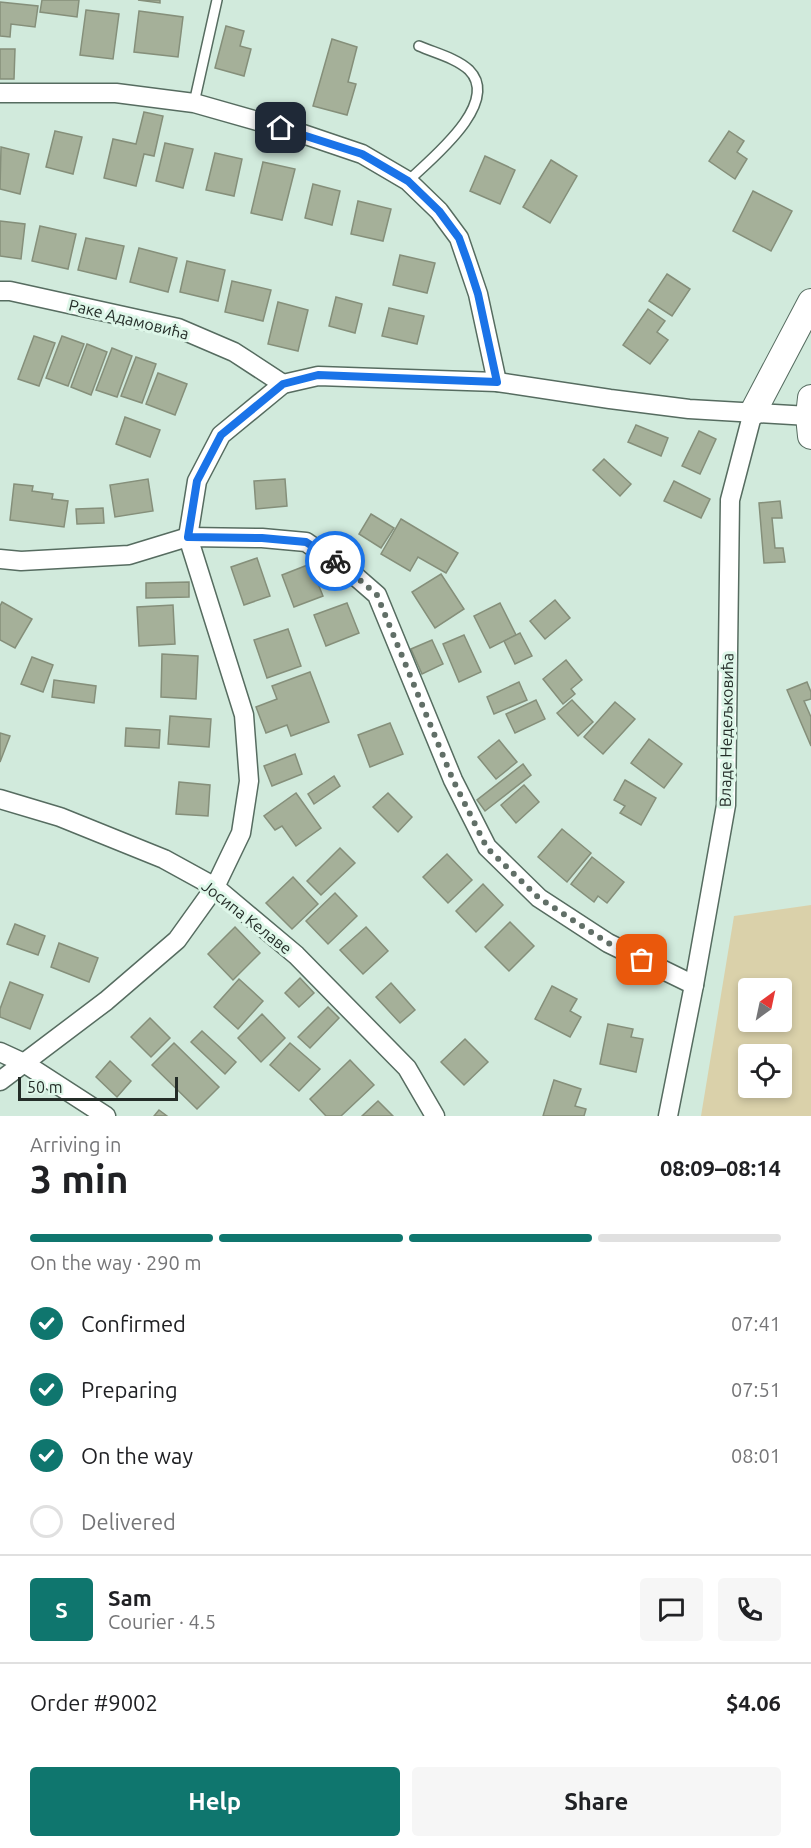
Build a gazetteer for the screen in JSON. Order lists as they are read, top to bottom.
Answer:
{
  "streets": {
    "street": ["Раке Адамовића", "Владе Недељковића", "Јосипа Келаве"]
  },
  "scale_bar": "50 m",
  "north": "top right",
  "page": {
    "scale": "50 m",
    "heading": ["3 min", "Arriving in", "08:09–08:14"],
    "panel": [
      "Sam",
      "Courier · 4.5",
      "Order #9002",
      "$4.06"
    ],
    "bar": "On the way · 290 m",
    "list": [
      ["Confirmed", "07:41"],
      ["Preparing", "07:51"],
      ["On the way", "08:01"],
      "Delivered"
    ],
    "round": "S",
    "buttons": ["Help", "Share"]
  }
}
